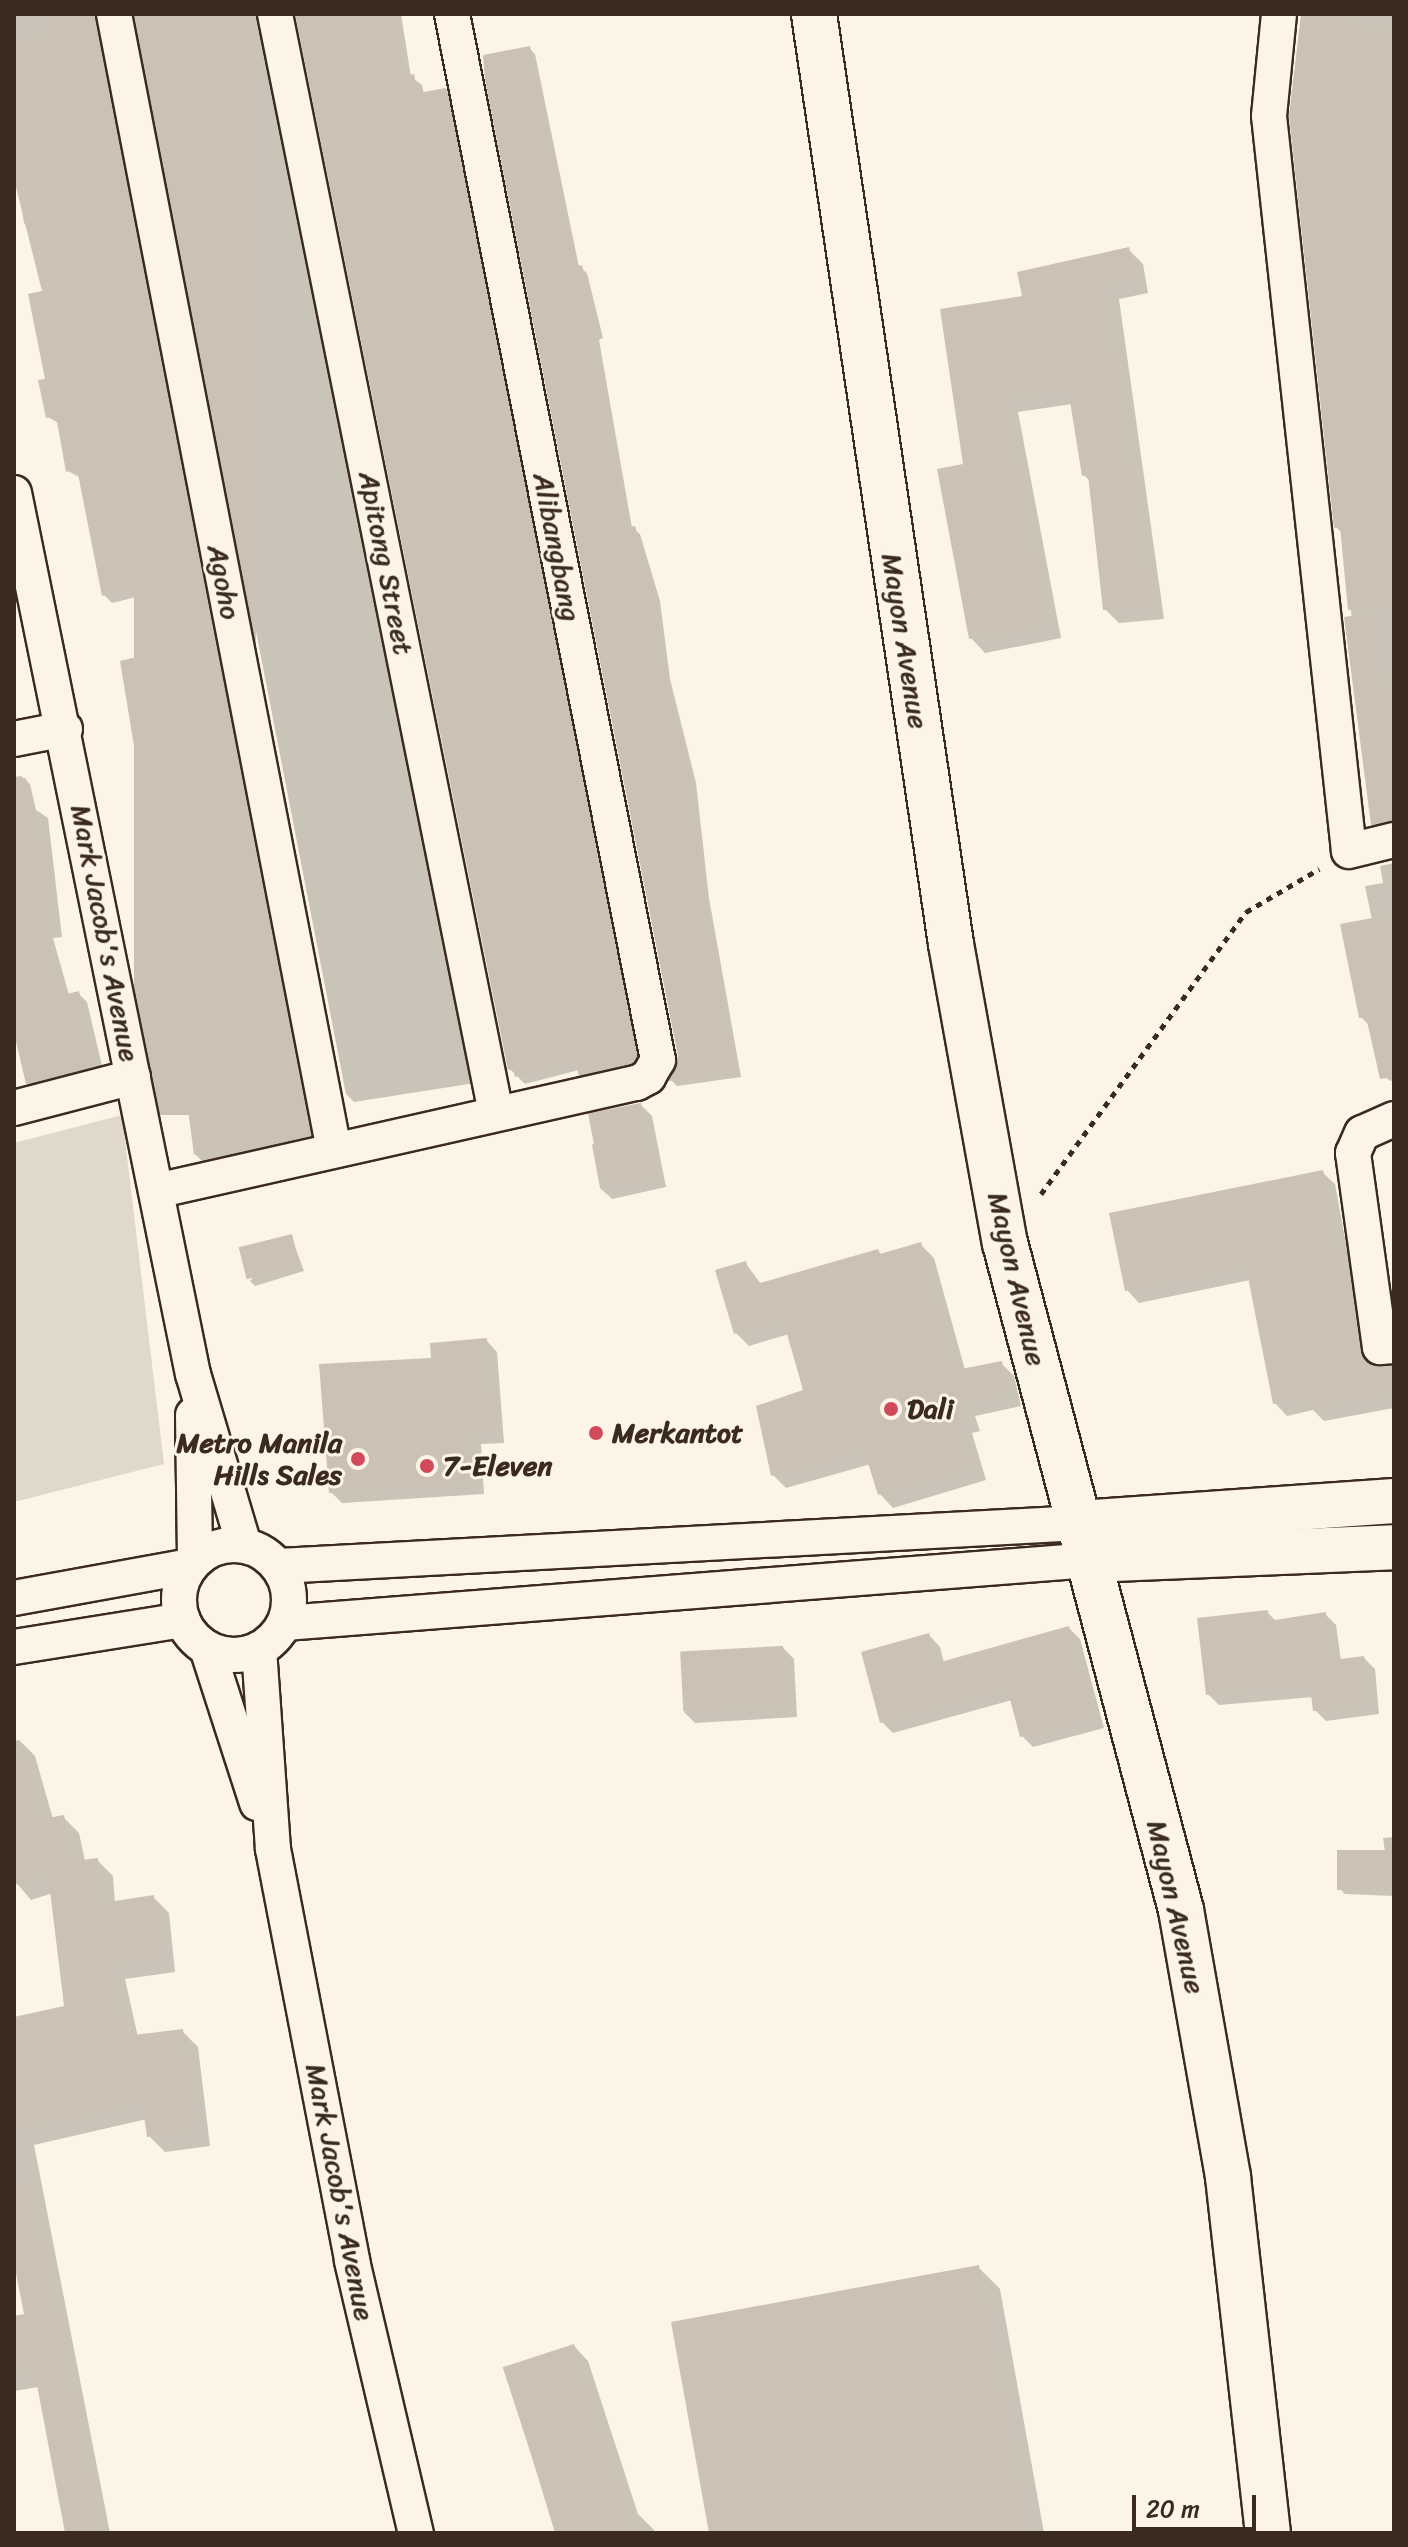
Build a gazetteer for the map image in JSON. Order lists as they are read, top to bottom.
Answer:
{
  "streets": {
    "main road": ["Mayon Avenue"],
    "street": [
      "Alibangbang",
      "Apitong Street",
      "Agoho",
      "Mark Jacob's Avenue"
    ]
  },
  "crossings": [
    ["Alibangbang", "Apitong Street"]
  ],
  "places": [
    "Dali",
    "Merkantot",
    "Metro Manila Hills Sales",
    "7-Eleven"
  ],
  "scale_bar": "20 m"
}
